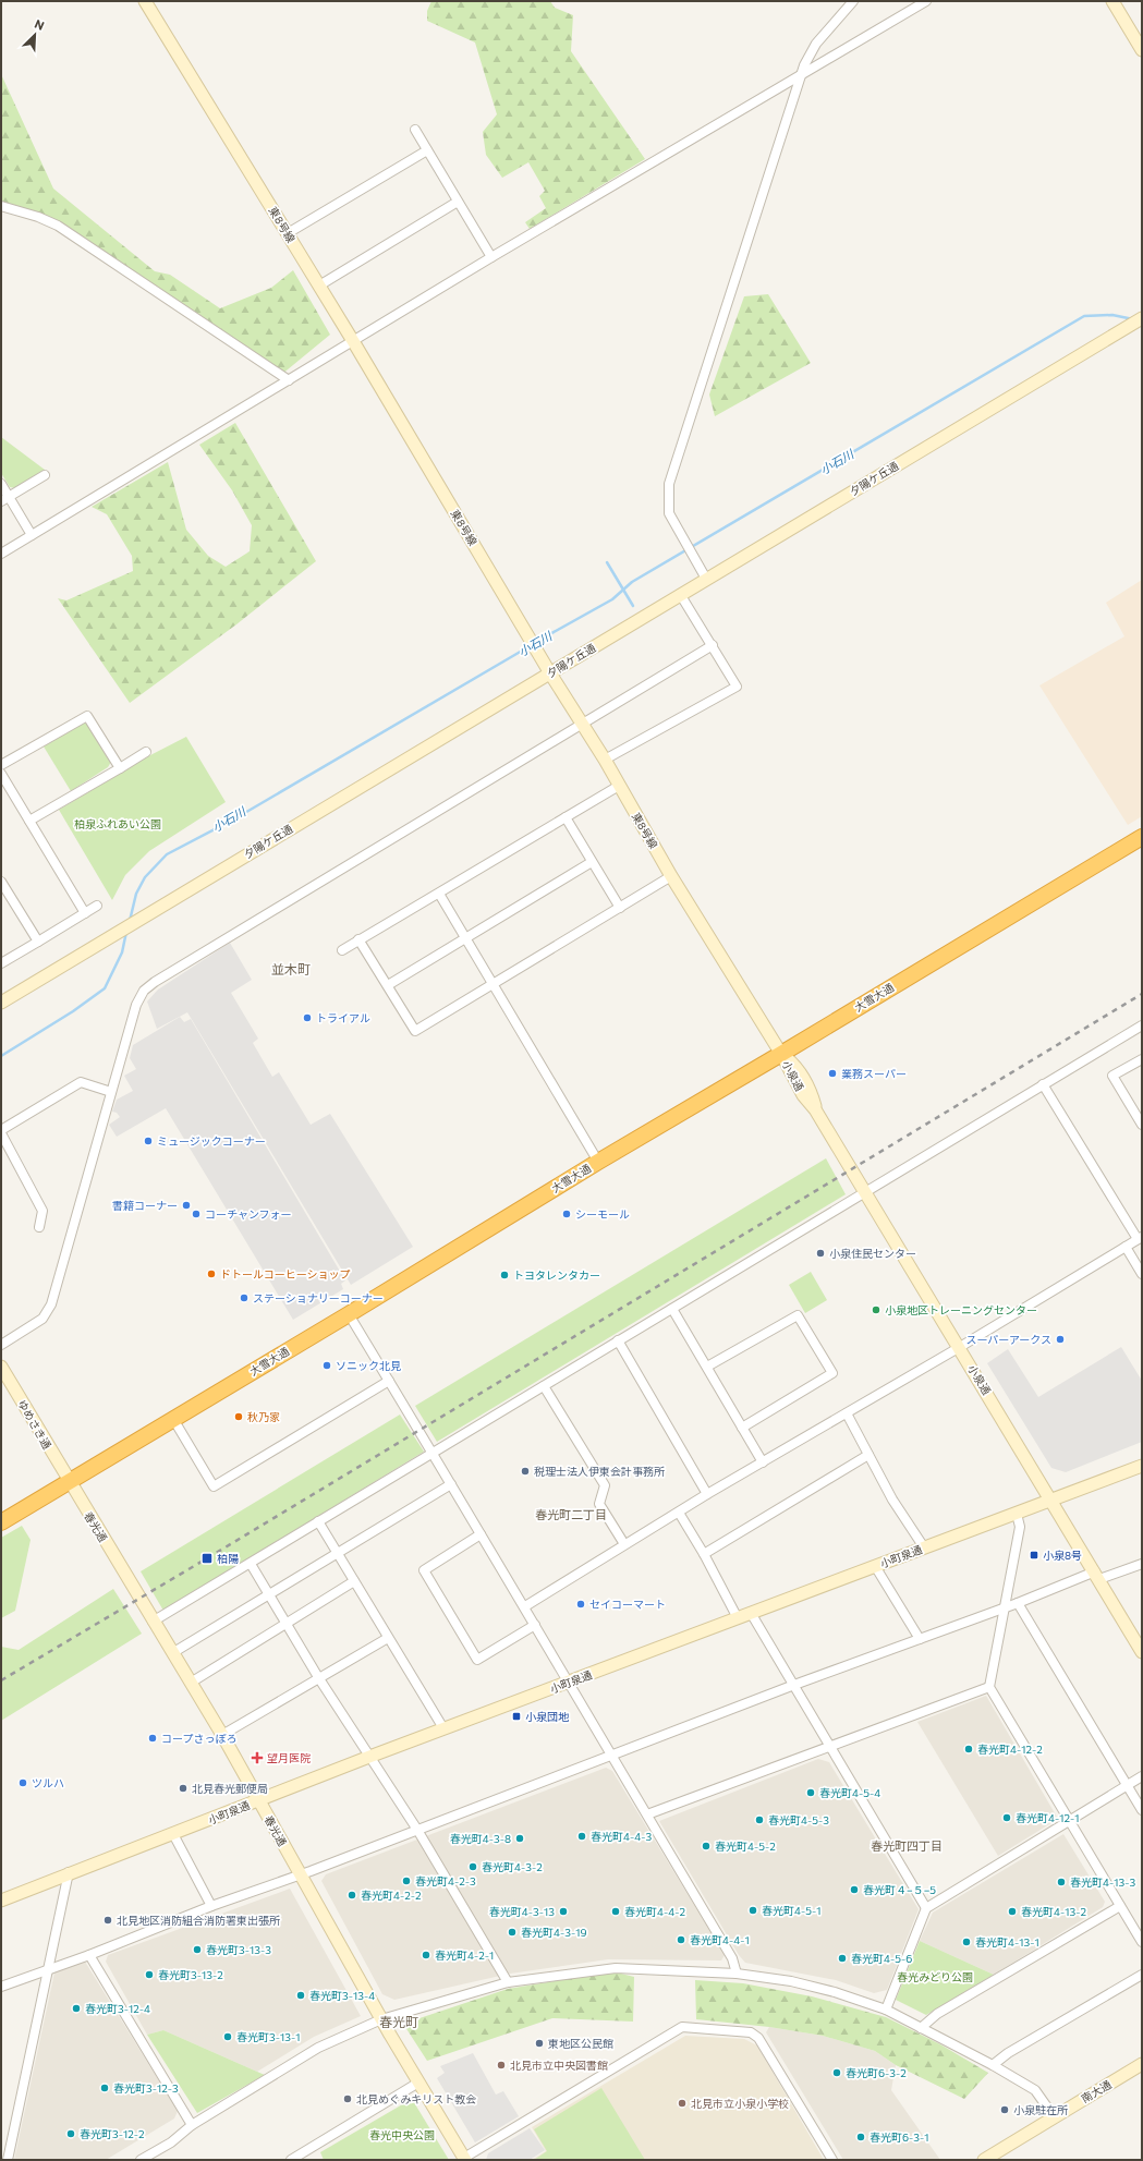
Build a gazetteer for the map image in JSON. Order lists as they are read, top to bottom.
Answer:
{
  "streets": {
    "highway": ["大雪大通"],
    "street": [
      "東8号線",
      "夕陽ケ丘通",
      "小泉通",
      "ゆめさき通",
      "春光通",
      "小町泉通",
      "南大通"
    ]
  },
  "crossings": [
    ["東8号線", "夕陽ケ丘通"],
    ["東8号線", "大雪大通"],
    ["東8号線", "小泉通"],
    ["大雪大通", "小泉通"],
    ["大雪大通", "ゆめさき通"],
    ["大雪大通", "春光通"],
    ["小泉通", "小町泉通"],
    ["ゆめさき通", "春光通"],
    ["春光通", "小町泉通"]
  ],
  "districts": [
    "並木町",
    "春光町二丁目",
    "春光町四丁目",
    "春光町"
  ],
  "water": ["小石川"],
  "parks": ["柏泉ふれあい公園", "春光みどり公園", "春光中央公園"],
  "places": {
    "other": [
      "トライアル",
      "業務スーパー",
      "ミュージックコーナー",
      "書籍コーナー",
      "コーチャンフォー",
      "シーモール",
      "小泉住民センター",
      "ドトールコーヒーショップ",
      "トヨタレンタカー",
      "ステーショナリーコーナー",
      "小泉地区トレーニングセンター",
      "スーパーアークス",
      "ソニック北見",
      "秋乃家",
      "税理士法人伊東会計事務所",
      "セイコーマート",
      "コープさっぽろ",
      "春光町4-12-2",
      "ツルハ",
      "北見春光郵便局",
      "春光町4-5-4",
      "春光町4-12-1",
      "春光町4-5-3",
      "春光町4-4-3",
      "春光町4-3-8",
      "春光町4-5-2",
      "春光町4-3-2",
      "春光町4-2-3",
      "春光町4-13-3",
      "春光町４−５−5",
      "春光町4-2-2",
      "春光町4-5-1",
      "春光町4-3-13",
      "春光町4-4-2",
      "春光町4-13-2",
      "北見地区消防組合消防署東出張所",
      "春光町4-3-19",
      "春光町4-4-1",
      "春光町4-13-1",
      "春光町3-13-3",
      "春光町4-2-1",
      "春光町4-5-6",
      "春光町3-13-2",
      "春光町3-13-4",
      "春光町3-12-4",
      "春光町3-13-1",
      "東地区公民館",
      "北見市立中央図書館",
      "春光町6-3-2",
      "春光町3-12-3",
      "北見めぐみキリスト教会",
      "北見市立小泉小学校",
      "小泉駐在所",
      "春光町3-12-2",
      "春光町6-3-1"
    ],
    "transit": ["小泉8号", "柏陽", "小泉団地"],
    "health": ["望月医院"]
  },
  "north": "top right"
}
